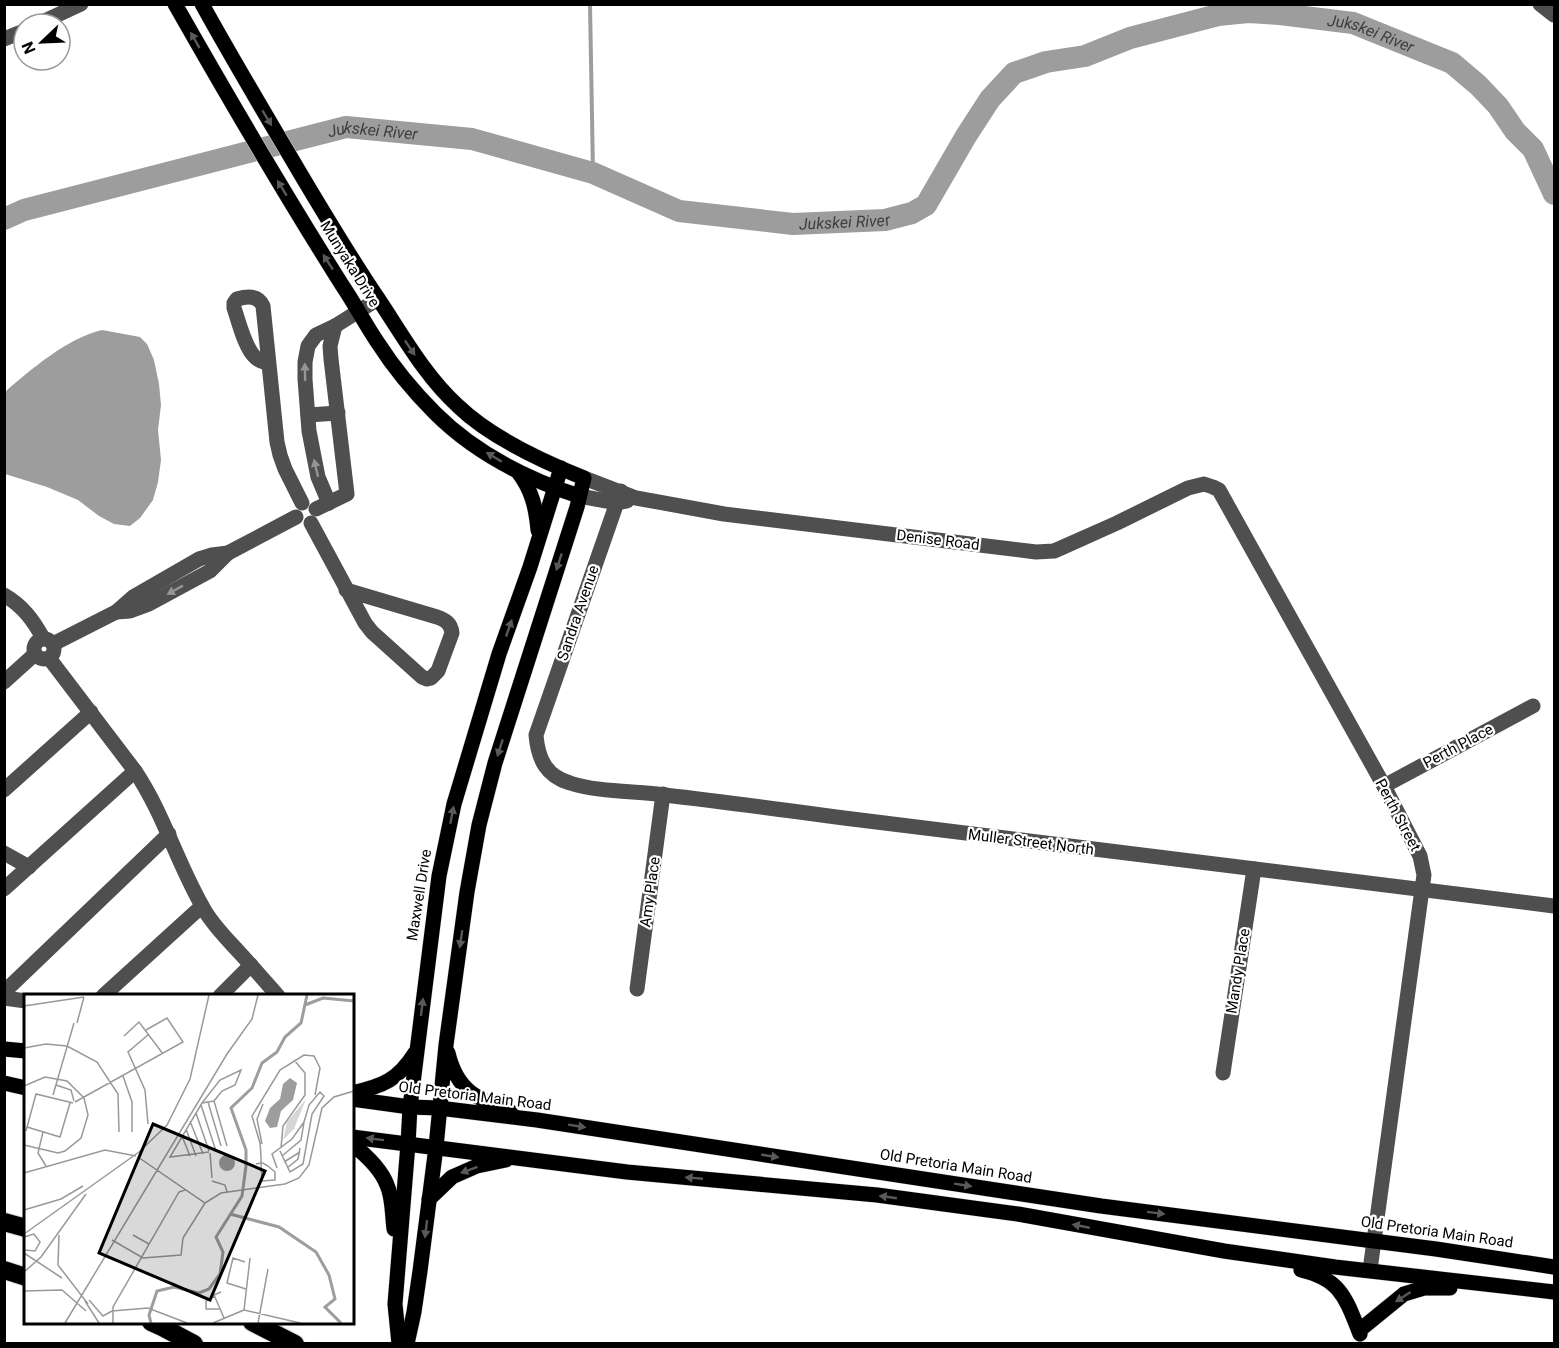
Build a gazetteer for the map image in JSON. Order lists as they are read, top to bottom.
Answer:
{
  "streets": {
    "main road": ["Munyaka Drive", "Maxwell Drive", "Old Pretoria Main Road"],
    "street": [
      "Denise Road",
      "Sandra Avenue",
      "Perth Place",
      "Perth Street",
      "Muller Street North",
      "Amy Place",
      "Mandy Place"
    ]
  },
  "crossings": [
    ["Munyaka Drive", "Denise Road"],
    ["Munyaka Drive", "Maxwell Drive"],
    ["Denise Road", "Sandra Avenue"],
    ["Denise Road", "Perth Street"],
    ["Sandra Avenue", "Muller Street North"],
    ["Perth Place", "Perth Street"],
    ["Perth Street", "Muller Street North"],
    ["Perth Street", "Old Pretoria Main Road"],
    ["Muller Street North", "Amy Place"],
    ["Muller Street North", "Mandy Place"],
    ["Maxwell Drive", "Old Pretoria Main Road"]
  ],
  "water": ["Jukskei River"],
  "north": "bottom left"
}
